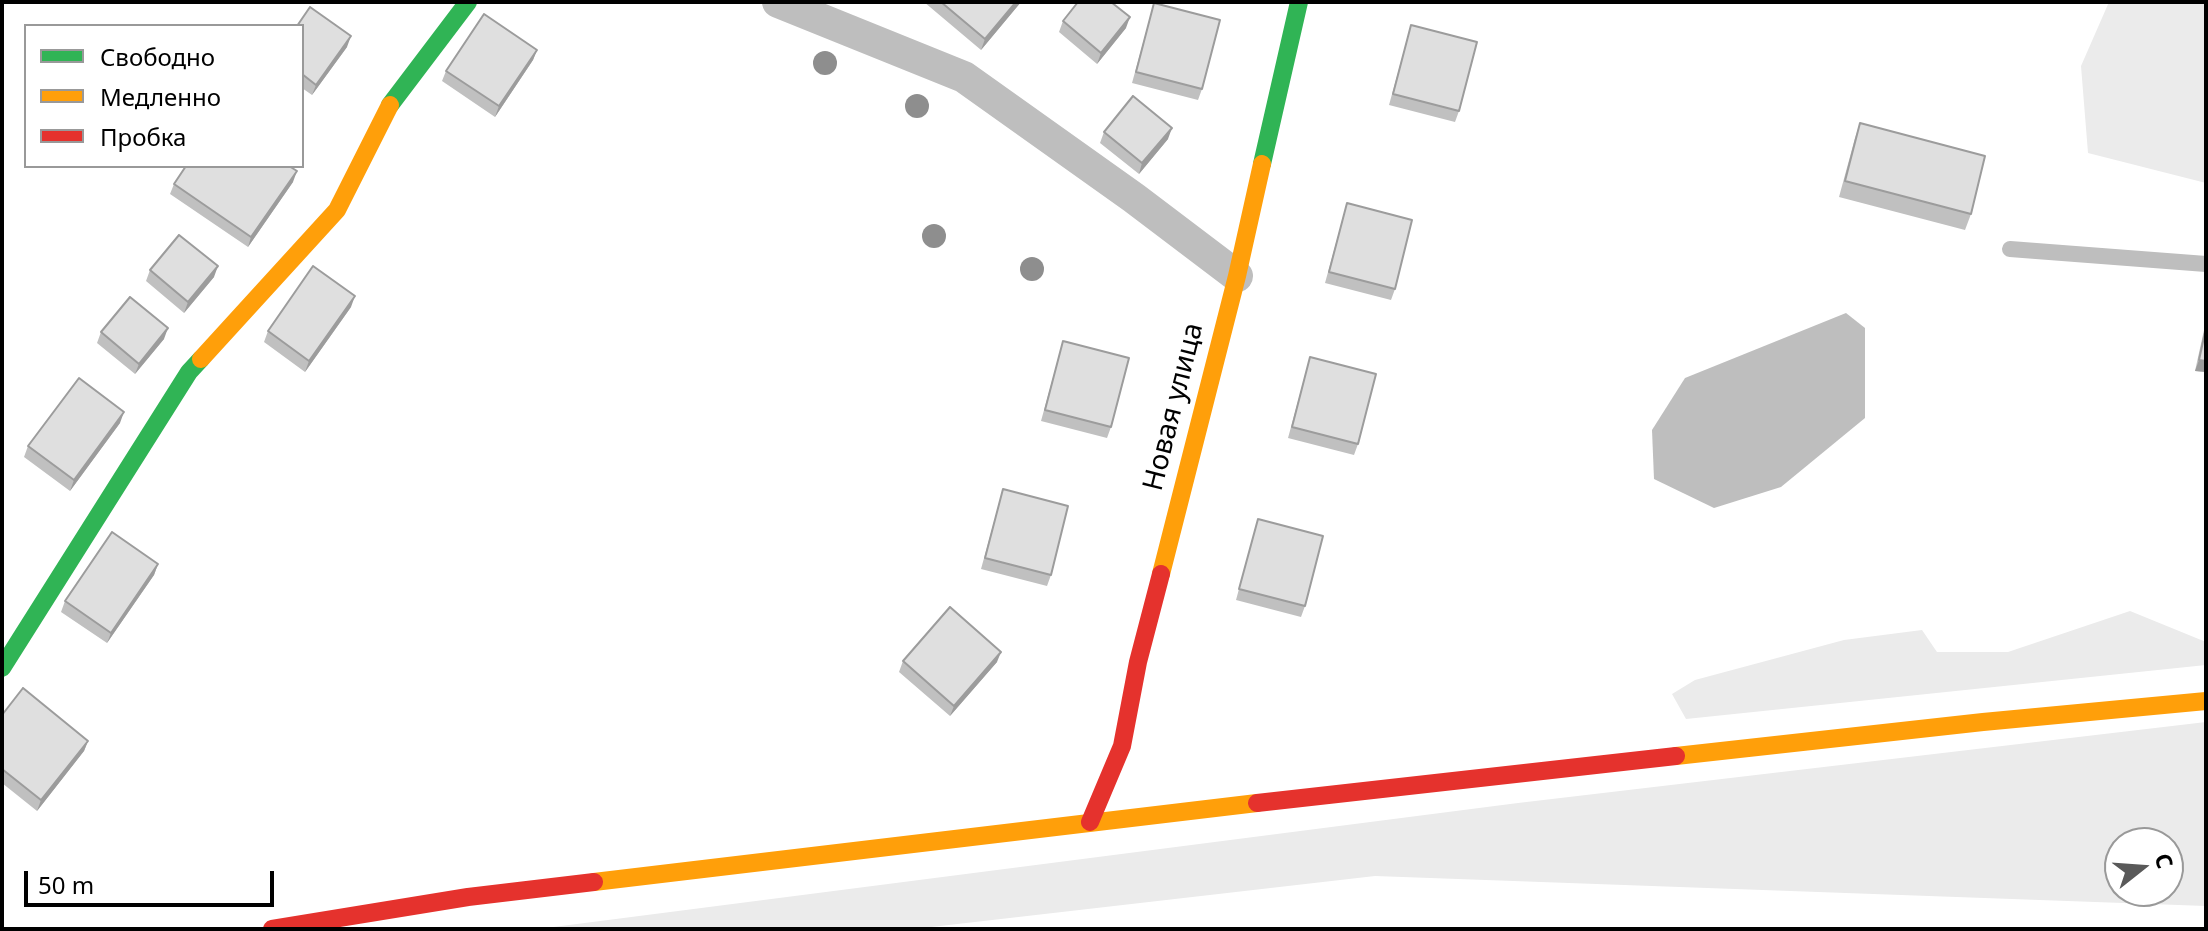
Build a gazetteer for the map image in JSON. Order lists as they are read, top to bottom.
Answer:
{
  "streets": {
    "main road": ["Новая улица"]
  },
  "legend": ["Свободно", "Медленно", "Пробка"],
  "scale_bar": "50 m",
  "north": "right"
}
